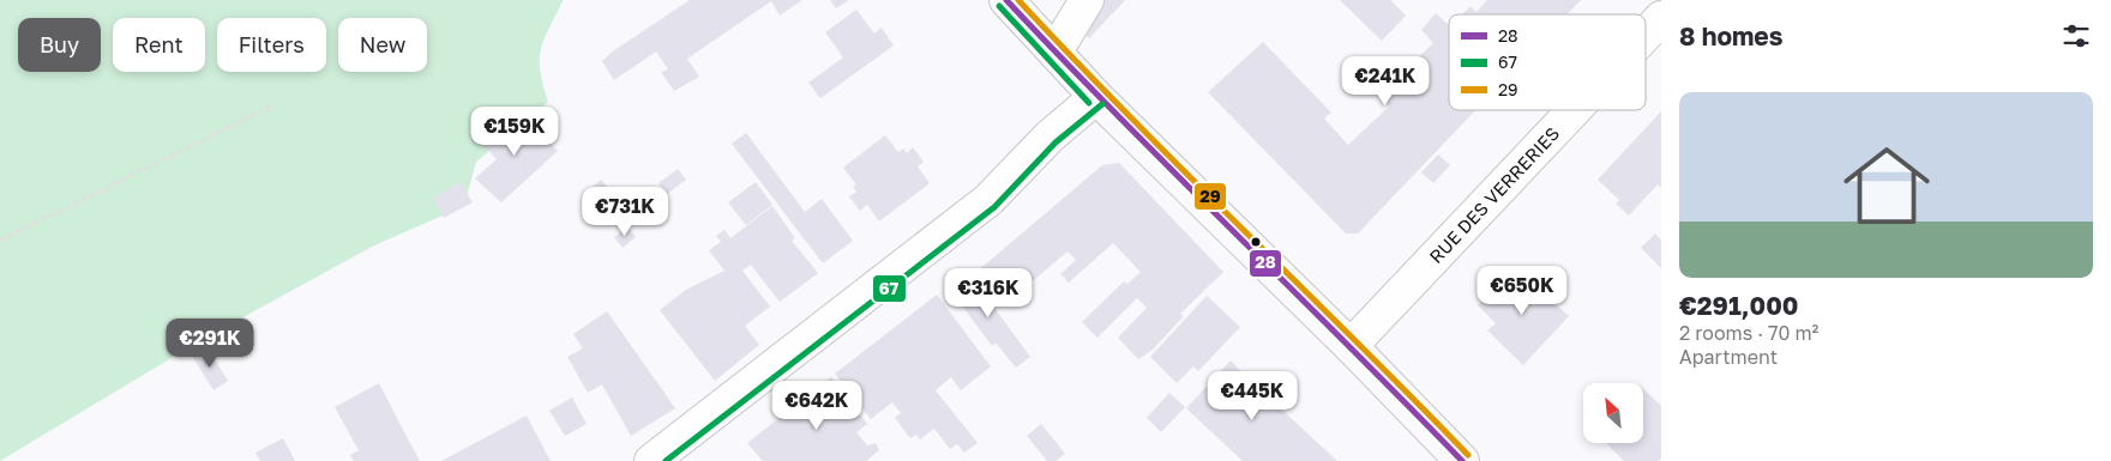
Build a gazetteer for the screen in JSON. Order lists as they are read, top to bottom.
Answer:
{
  "streets": {
    "street": ["RUE DES VERRERIES"]
  },
  "lines": ["transit line 28", "transit line 29", "transit line 67"],
  "legend": ["28", "67", "29"],
  "north": "top left",
  "page": {
    "heading": "8 homes",
    "chip": [
      "Buy",
      "Rent",
      "Filters",
      "New"
    ],
    "price": [
      "€241K",
      "€159K",
      "€731K",
      "€650K",
      "€316K",
      "€291K",
      "€445K",
      "€642K"
    ],
    "list": [
      {
        "name": "€291,000",
        "note": "2 rooms · 70 m² · Apartment"
      }
    ]
  }
}
